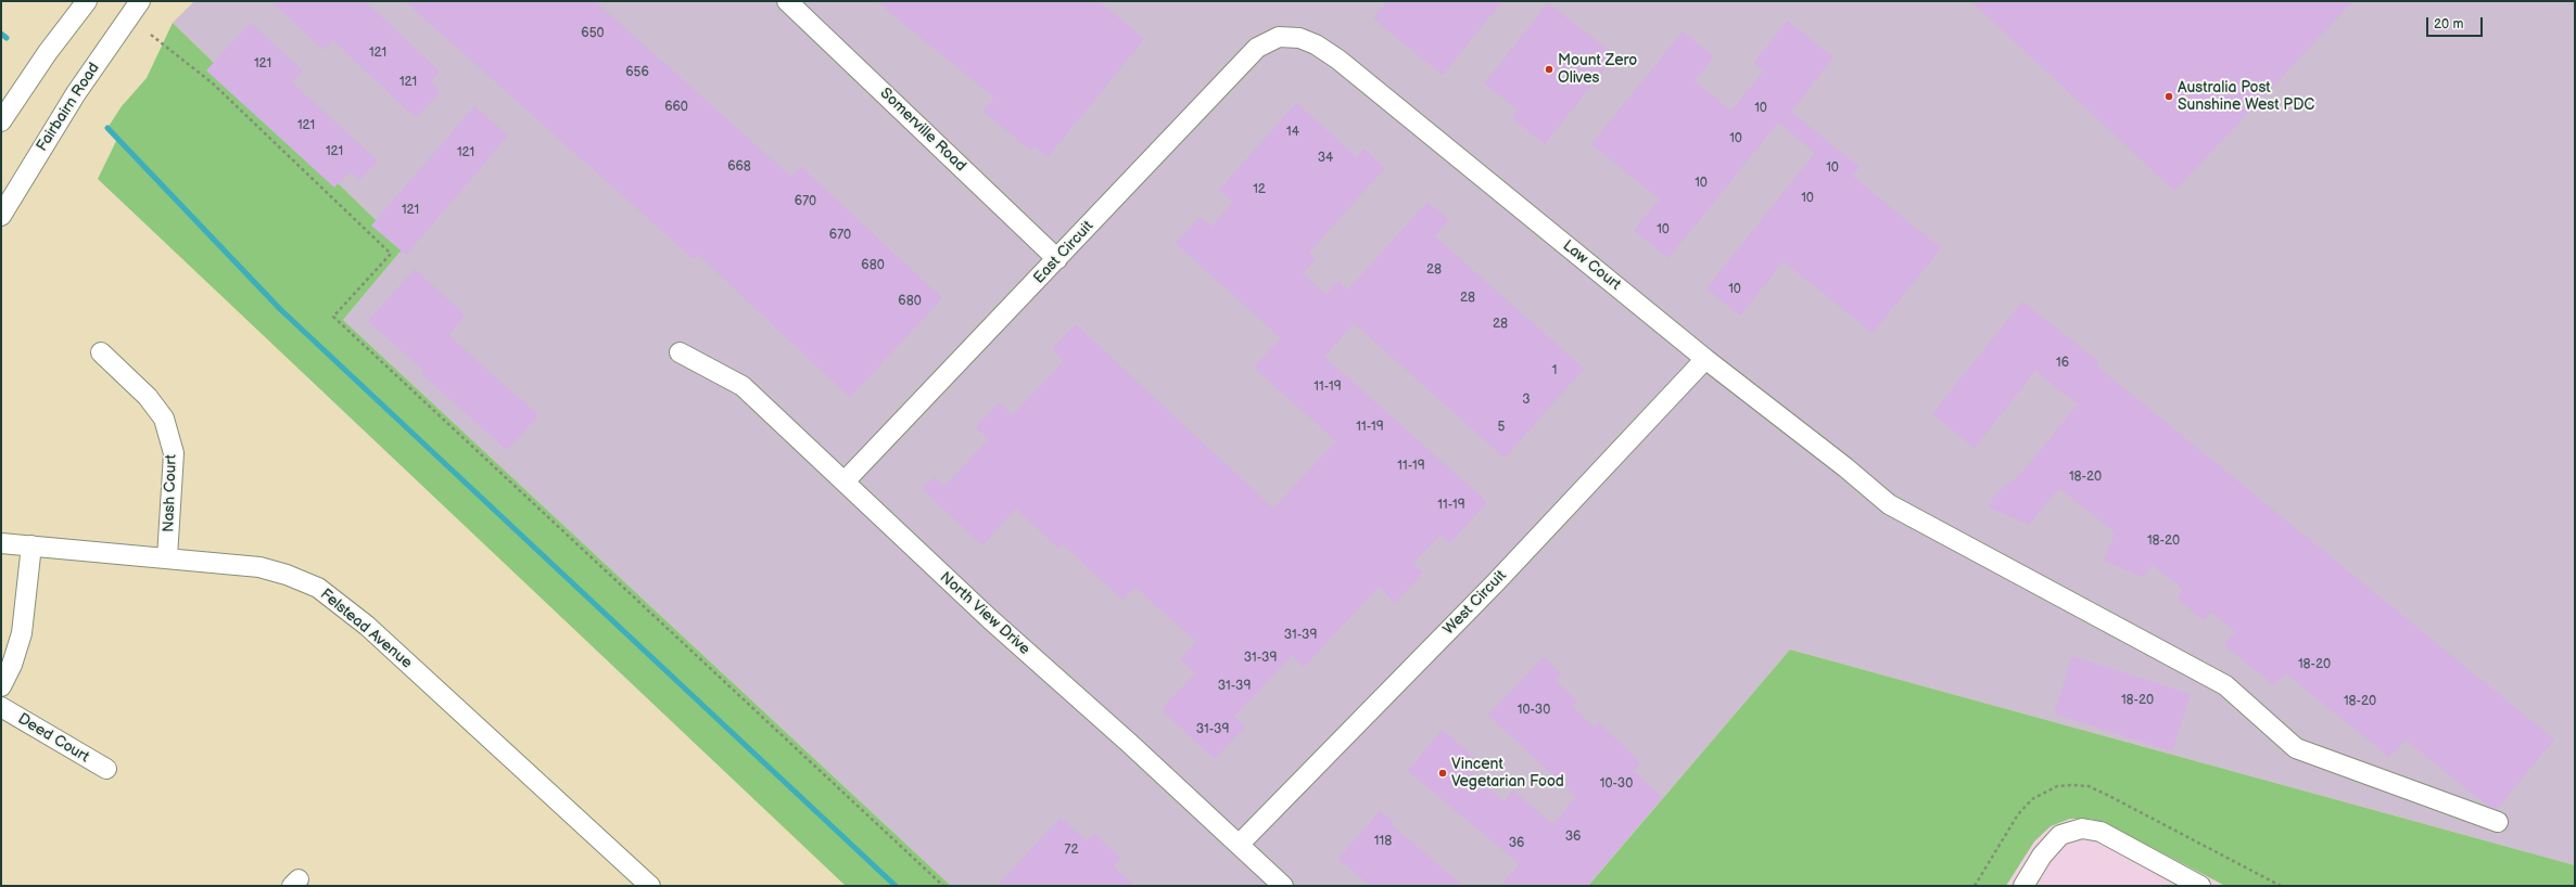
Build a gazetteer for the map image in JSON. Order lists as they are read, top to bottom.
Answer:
{
  "streets": {
    "street": [
      "Fairbairn Road",
      "Somerville Road",
      "East Circuit",
      "Law Court",
      "Nash Court",
      "West Circuit",
      "North View Drive",
      "Felstead Avenue",
      "Deed Court"
    ]
  },
  "crossings": [
    ["Somerville Road", "East Circuit"],
    ["East Circuit", "Law Court"],
    ["East Circuit", "North View Drive"],
    ["Law Court", "West Circuit"],
    ["Nash Court", "Felstead Avenue"],
    ["West Circuit", "North View Drive"]
  ],
  "places": ["Mount Zero Olives", "Australia Post Sunshine West PDC", "Vincent Vegetarian Food"],
  "house_numbers": [
    "650",
    "121",
    "121",
    "656",
    "121",
    "660",
    "10",
    "121",
    "14",
    "10",
    "121",
    "121",
    "34",
    "668",
    "10",
    "10",
    "12",
    "10",
    "670",
    "121",
    "10",
    "670",
    "680",
    "28",
    "10",
    "28",
    "680",
    "28",
    "16",
    "1",
    "11-19",
    "3",
    "11-19",
    "5",
    "11-19",
    "18-20",
    "11-19",
    "18-20",
    "31-39",
    "31-39",
    "18-20",
    "31-39",
    "18-20",
    "18-20",
    "10-30",
    "31-39",
    "10-30",
    "36",
    "118",
    "36",
    "72"
  ],
  "scale_bar": "20 m"
}
